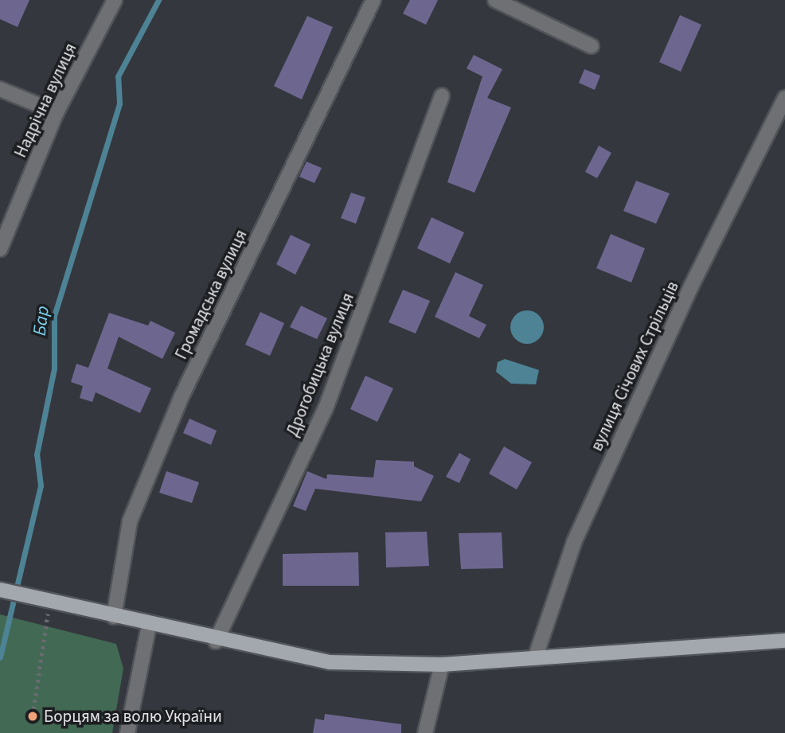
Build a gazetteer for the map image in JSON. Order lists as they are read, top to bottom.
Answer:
{
  "streets": {
    "street": [
      "Надрічна вулиця",
      "Громадська вулиця",
      "Дрогобицька вулиця",
      "вулиця Січових Стрільців"
    ]
  },
  "water": ["Бар"],
  "places": ["Борцям за волю України"]
}
